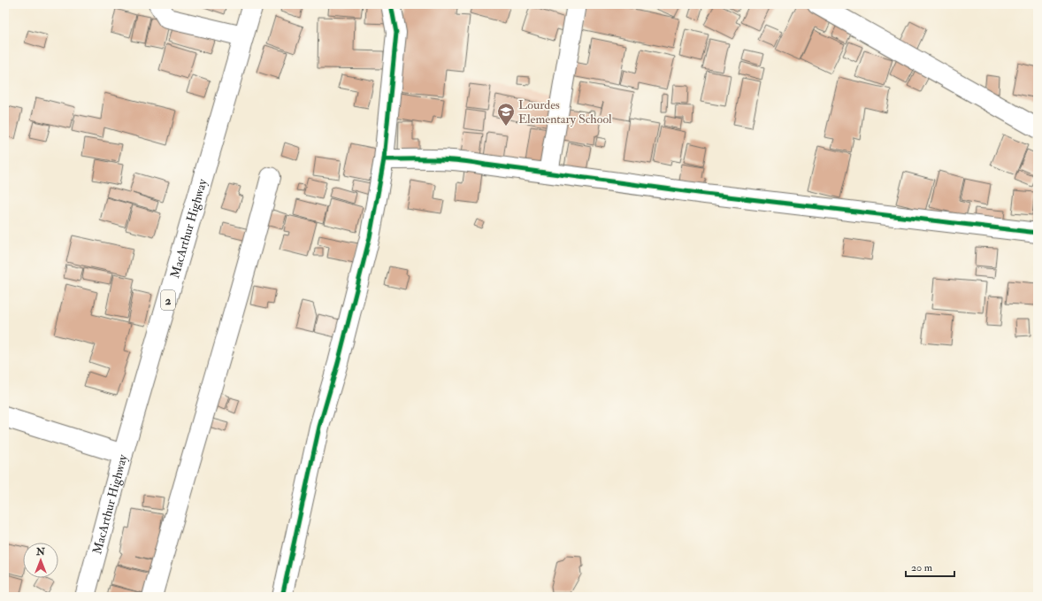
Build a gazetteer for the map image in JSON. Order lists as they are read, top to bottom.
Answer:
{
  "streets": {
    "main road": ["MacArthur Highway", "2"]
  },
  "places": {
    "school or university": ["Lourdes Elementary School"]
  },
  "scale_bar": "20 m",
  "north": "top"
}
